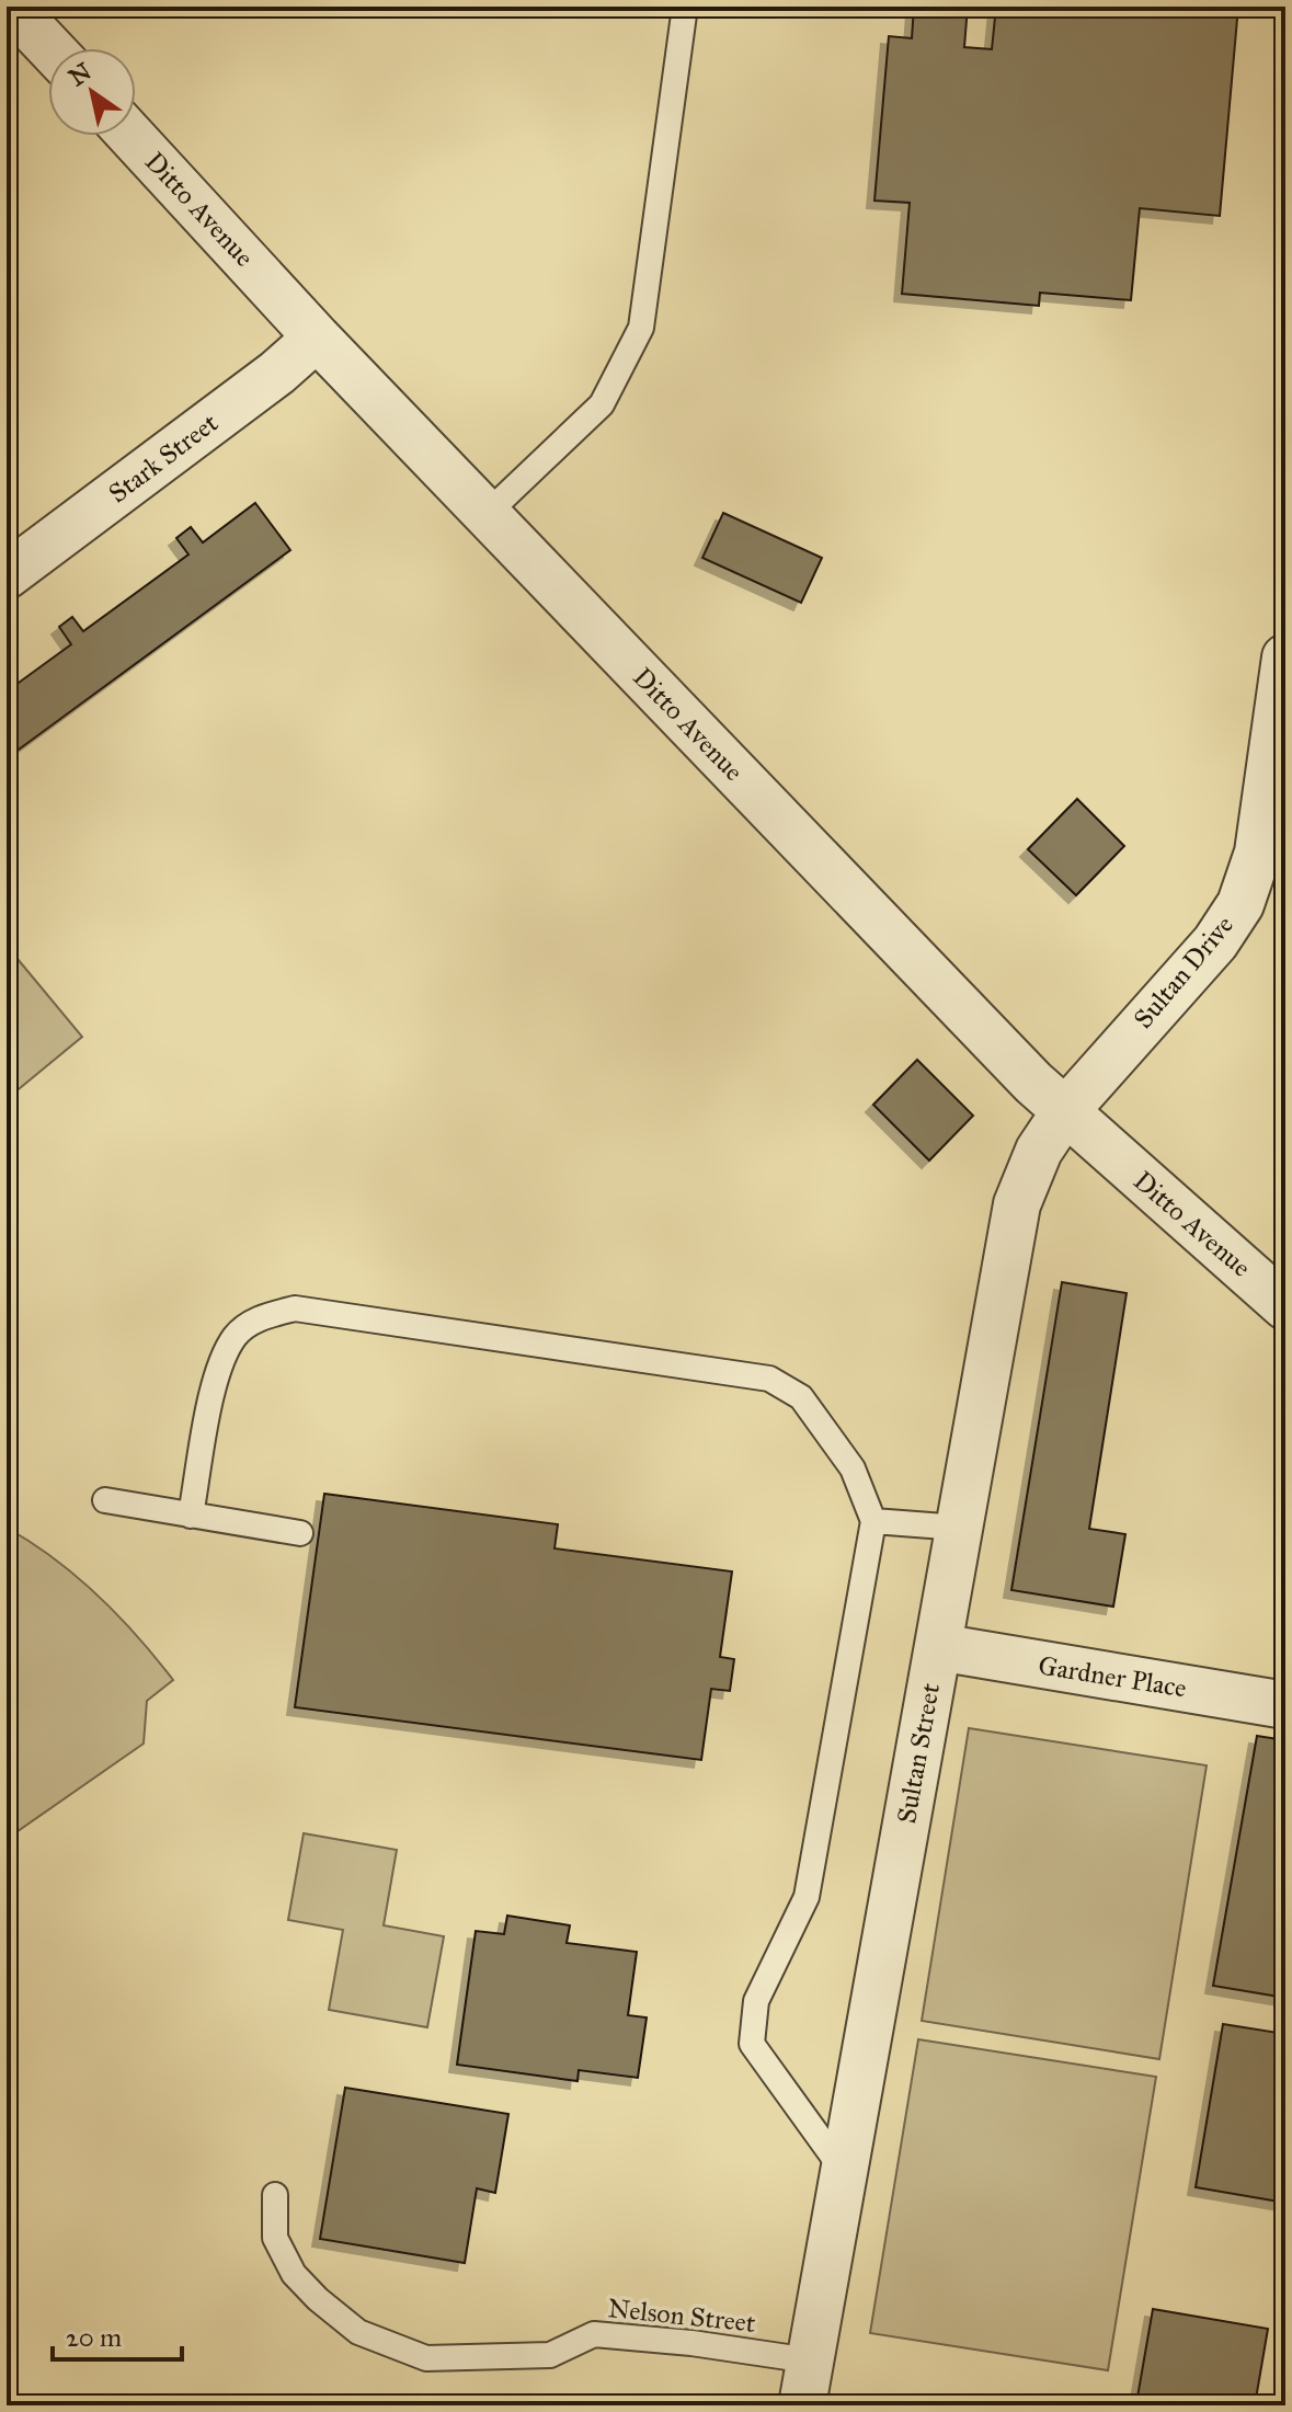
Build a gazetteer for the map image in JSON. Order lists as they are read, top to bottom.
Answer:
{
  "streets": {
    "street": [
      "Ditto Avenue",
      "Stark Street",
      "Sultan Drive",
      "Gardner Place",
      "Sultan Street"
    ],
    "lane": ["Nelson Street"]
  },
  "crossings": [
    ["Ditto Avenue", "Stark Street"],
    ["Ditto Avenue", "Sultan Drive"],
    ["Ditto Avenue", "Sultan Street"],
    ["Sultan Drive", "Sultan Street"],
    ["Gardner Place", "Sultan Street"],
    ["Sultan Street", "Nelson Street"]
  ],
  "scale_bar": "20 m",
  "north": "top left"
}
